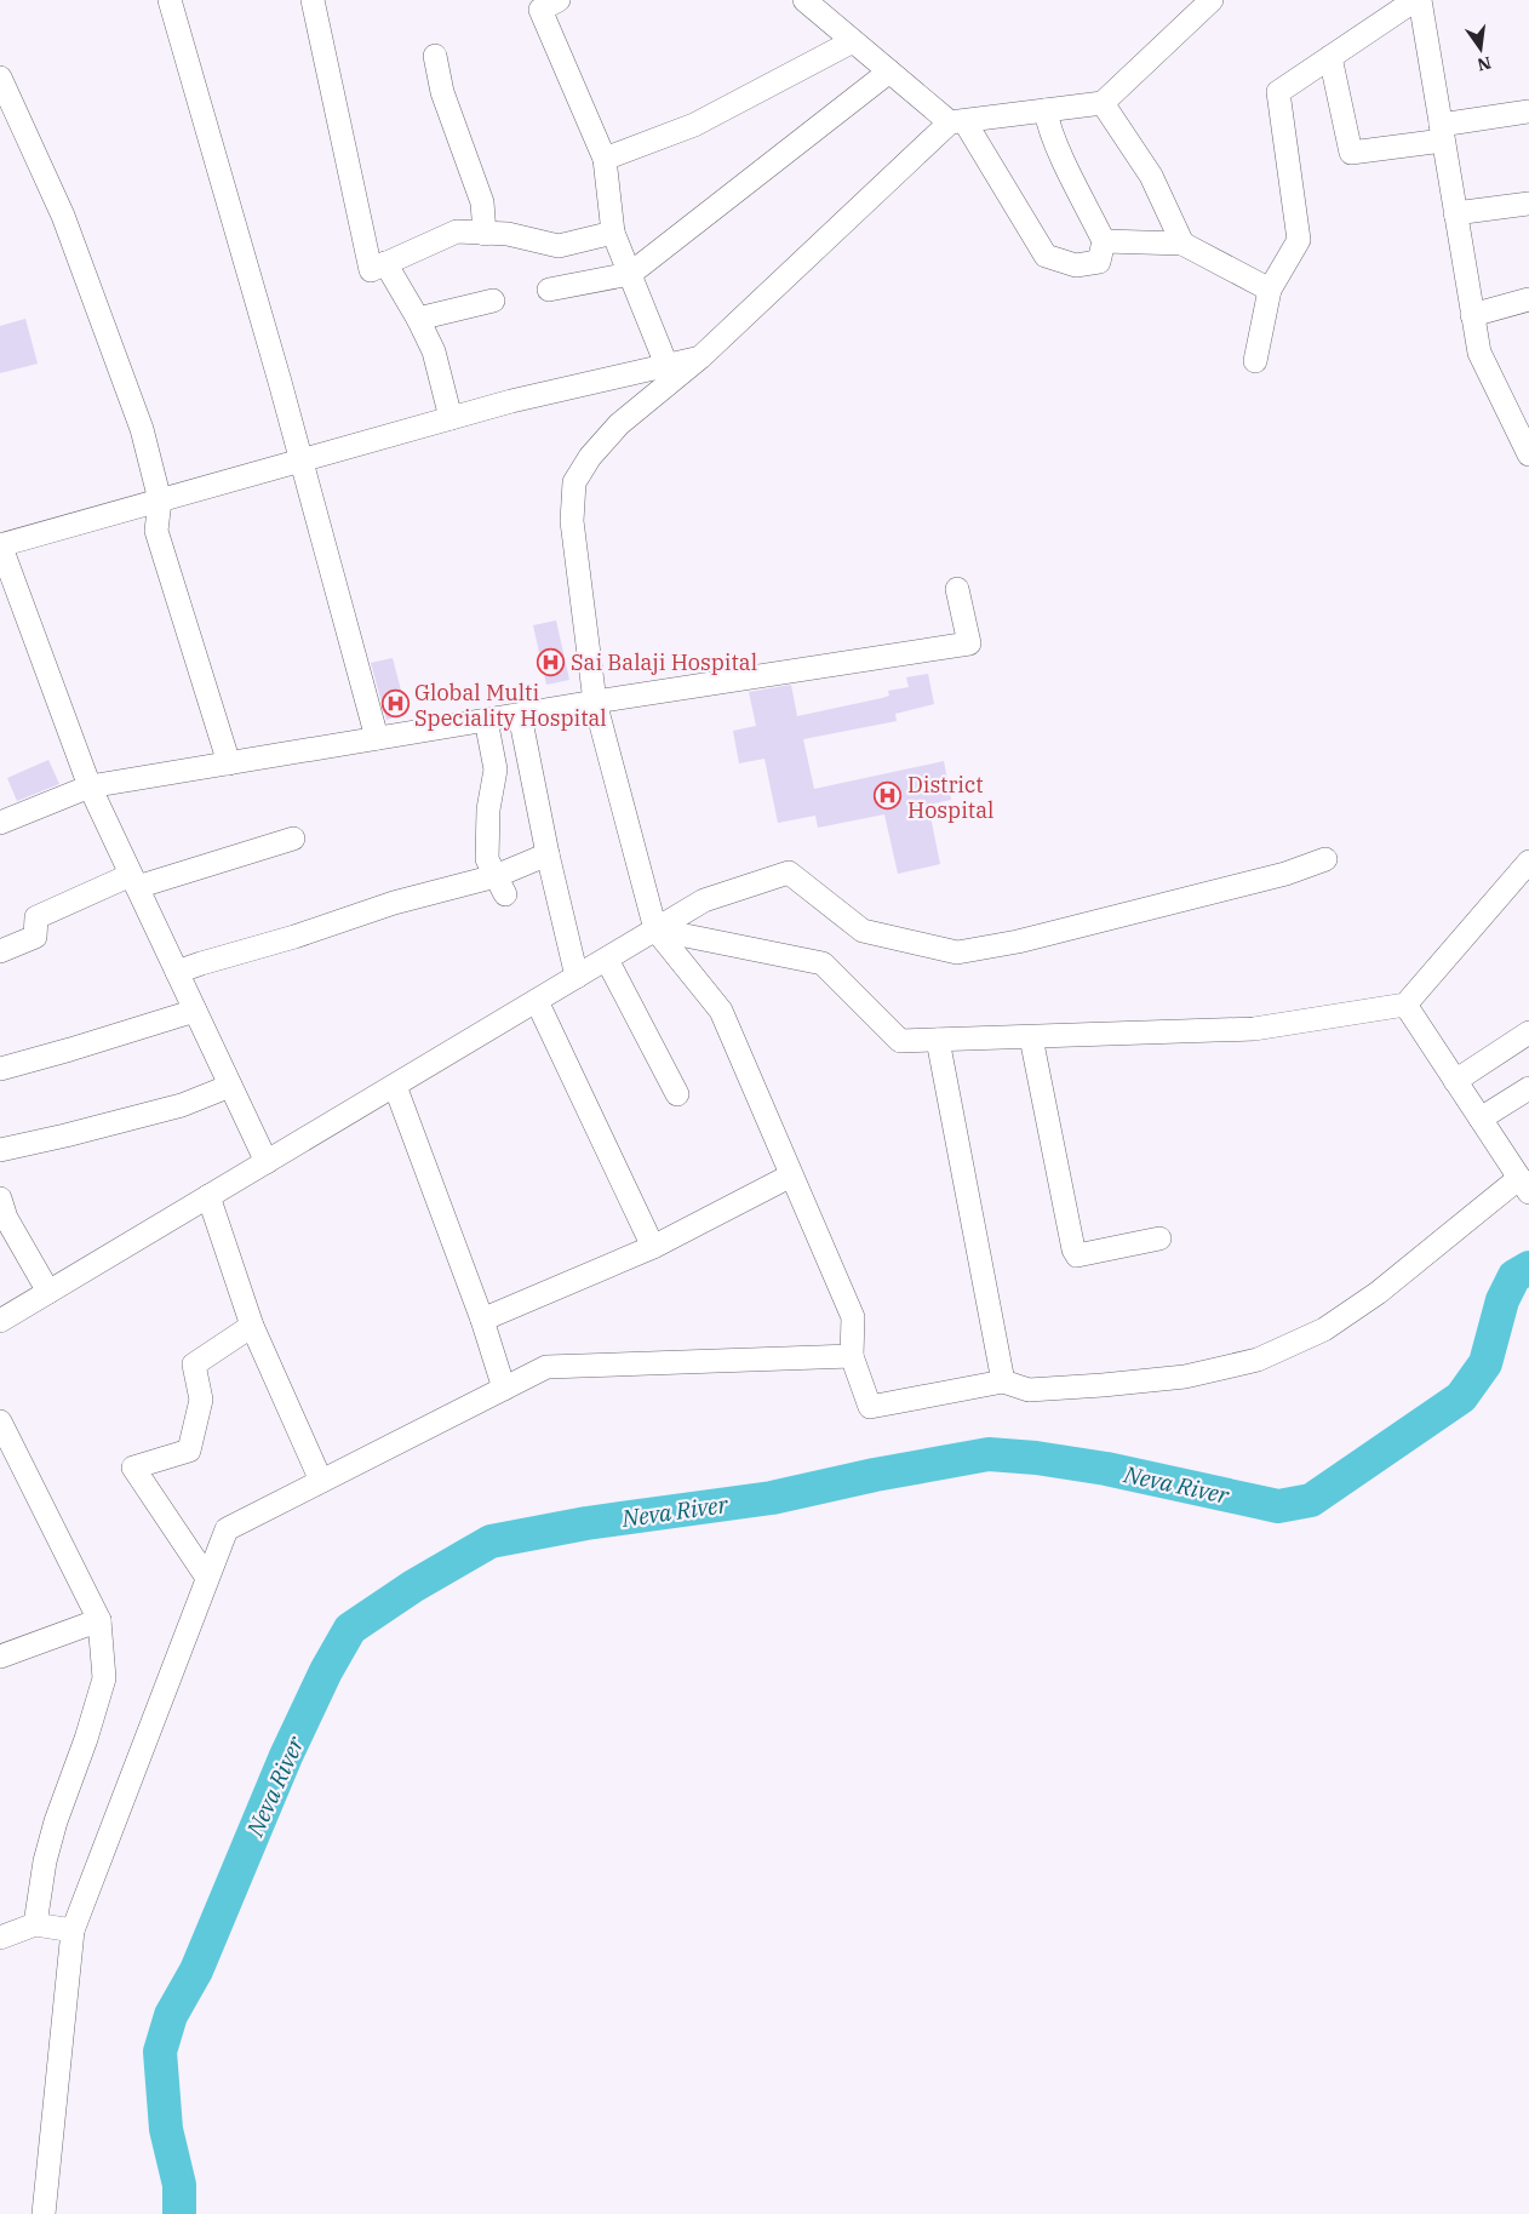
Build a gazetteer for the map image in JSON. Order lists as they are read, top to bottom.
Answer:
{
  "water": ["Neva River"],
  "places": {
    "hospital": ["Sai Balaji Hospital", "Global Multi Speciality Hospital", "District Hospital"]
  },
  "north": "bottom"
}
